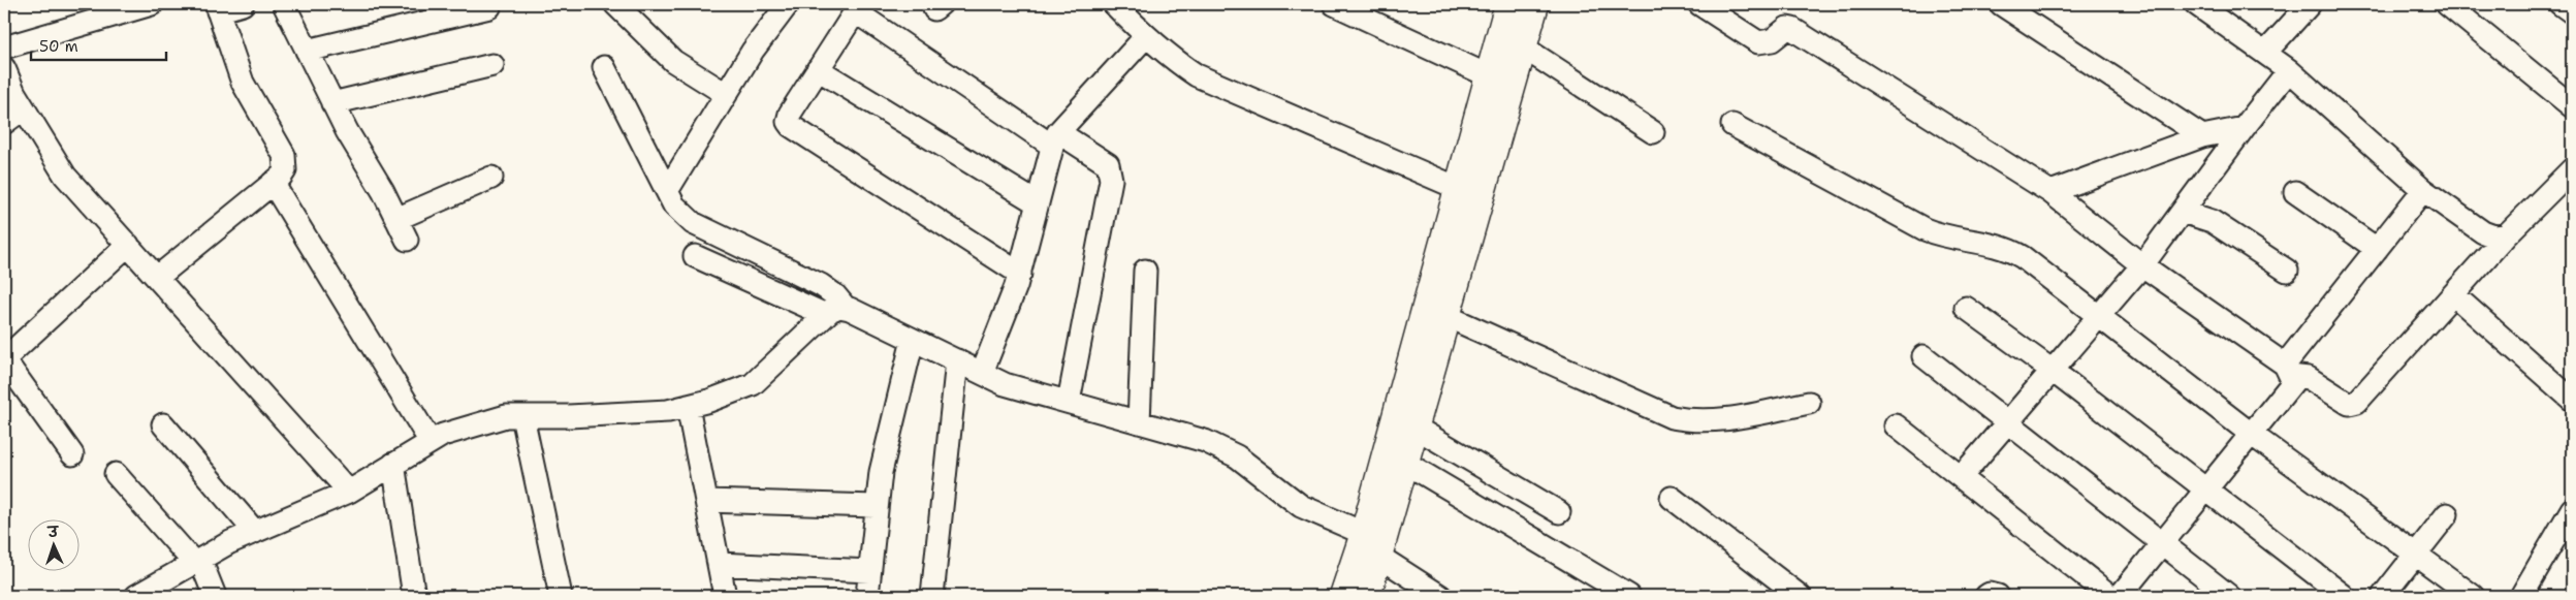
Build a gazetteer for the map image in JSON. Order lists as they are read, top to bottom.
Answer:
{
  "scale_bar": "50 m",
  "north": "top"
}
